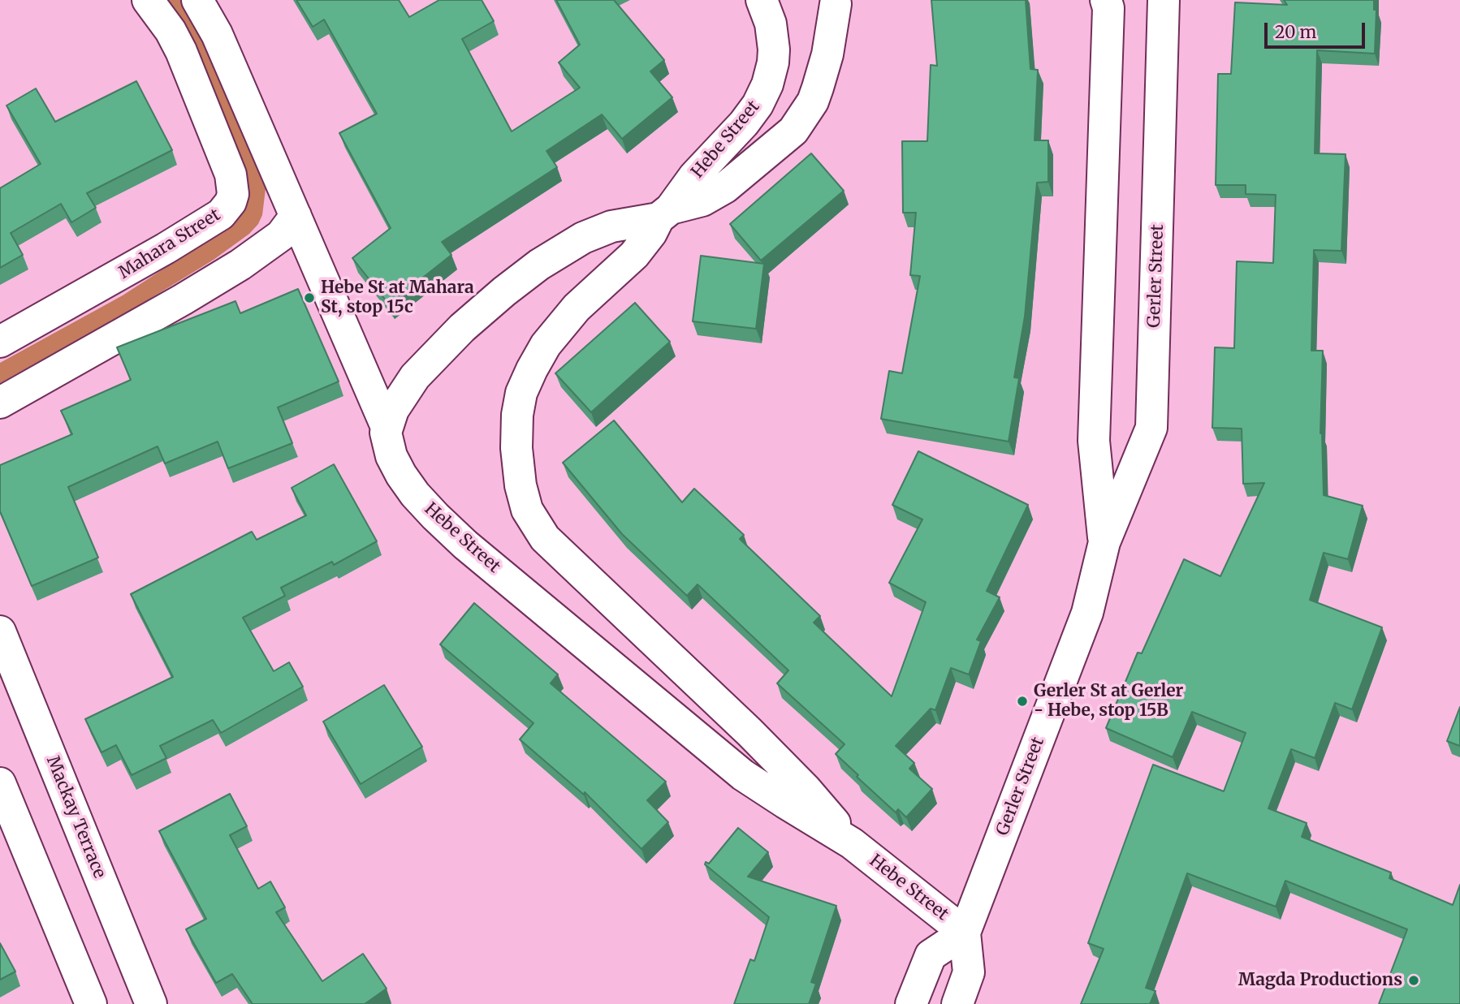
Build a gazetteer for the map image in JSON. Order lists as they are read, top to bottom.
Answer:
{
  "streets": {
    "street": [
      "Hebe Street",
      "Mahara Street",
      "Gerler Street",
      "Mackay Terrace"
    ]
  },
  "crossings": [
    ["Hebe Street", "Gerler Street"]
  ],
  "places": ["Hebe St at Mahara St, stop 15c", "Gerler St at Gerler - Hebe, stop 15B", "Magda Productions"],
  "scale_bar": "20 m"
}
